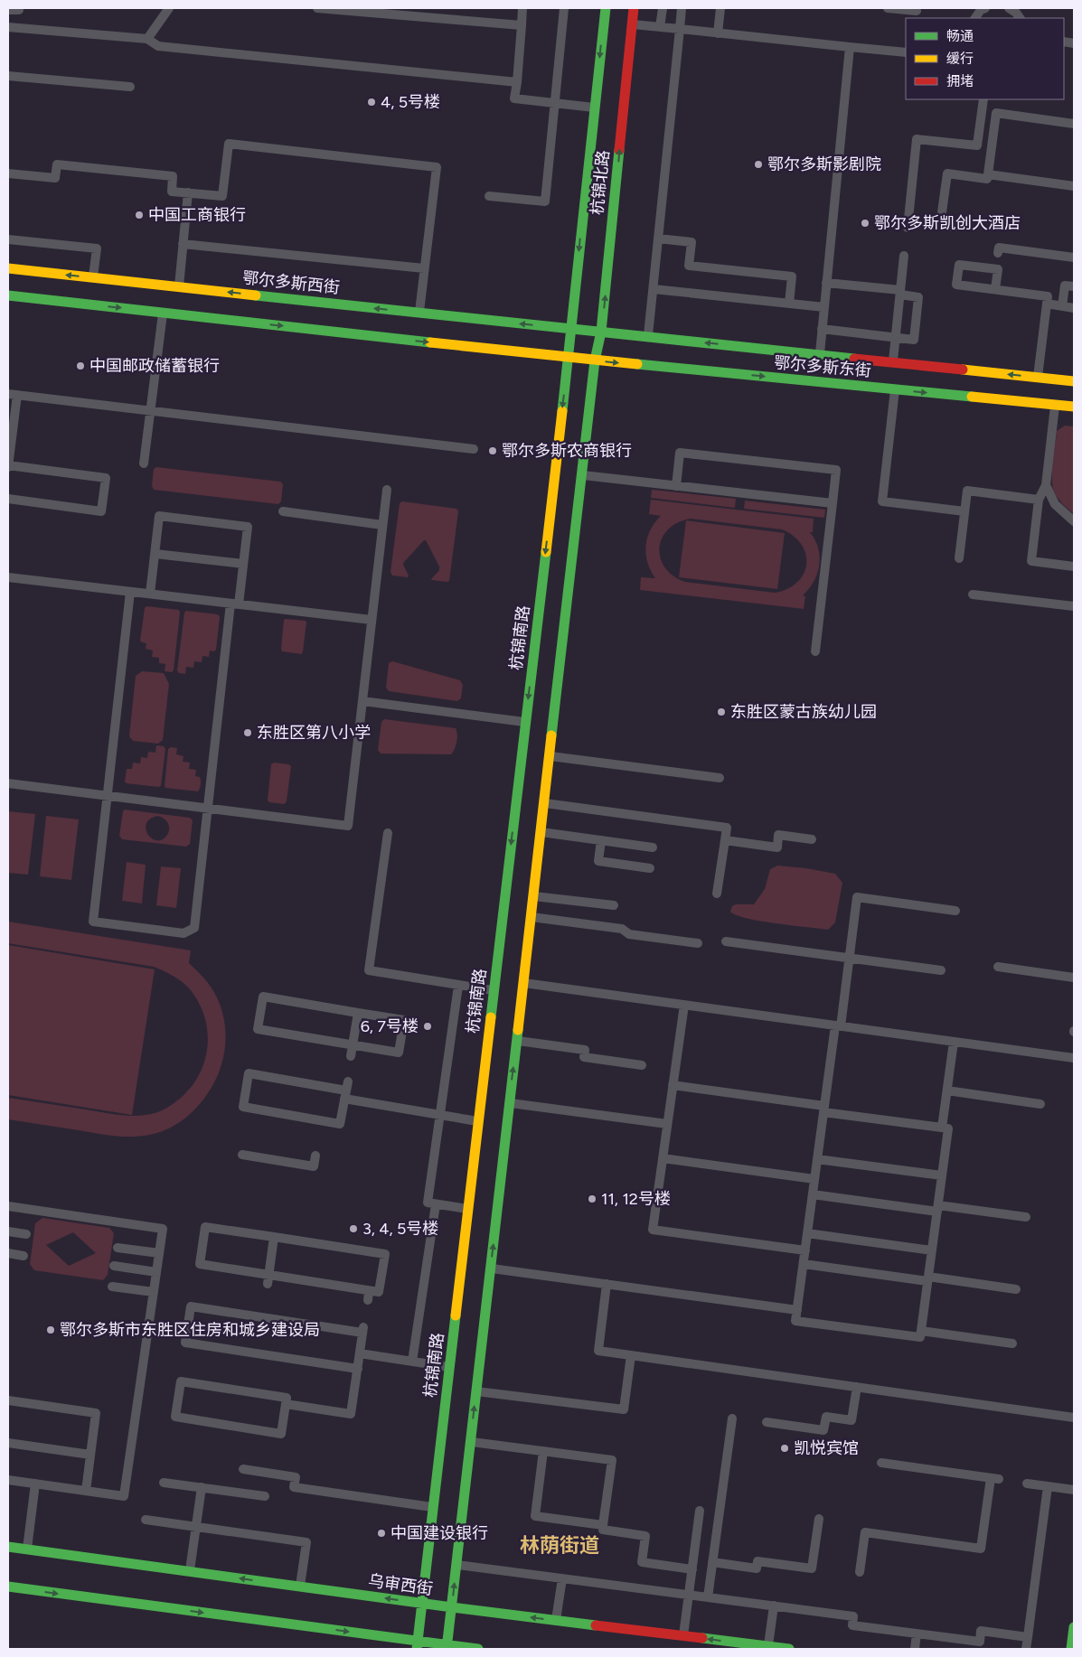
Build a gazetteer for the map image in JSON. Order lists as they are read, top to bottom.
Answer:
{
  "streets": {
    "main road": [
      "杭锦北路",
      "鄂尔多斯西街",
      "鄂尔多斯东街",
      "杭锦南路",
      "乌审西街"
    ]
  },
  "crossings": [
    ["杭锦北路", "鄂尔多斯西街"],
    ["杭锦北路", "鄂尔多斯东街"],
    ["杭锦北路", "杭锦南路"],
    ["鄂尔多斯西街", "鄂尔多斯东街"],
    ["鄂尔多斯东街", "杭锦南路"],
    ["杭锦南路", "乌审西街"]
  ],
  "districts": ["林荫街道"],
  "places": [
    "4, 5号楼",
    "鄂尔多斯影剧院",
    "中国工商银行",
    "鄂尔多斯凯创大酒店",
    "中国邮政储蓄银行",
    "鄂尔多斯农商银行",
    "东胜区蒙古族幼儿园",
    "东胜区第八小学",
    "6, 7号楼",
    "11, 12号楼",
    "3, 4, 5号楼",
    "鄂尔多斯市东胜区住房和城乡建设局",
    "凯悦宾馆",
    "中国建设银行"
  ],
  "legend": ["畅通", "缓行", "拥堵"]
}
